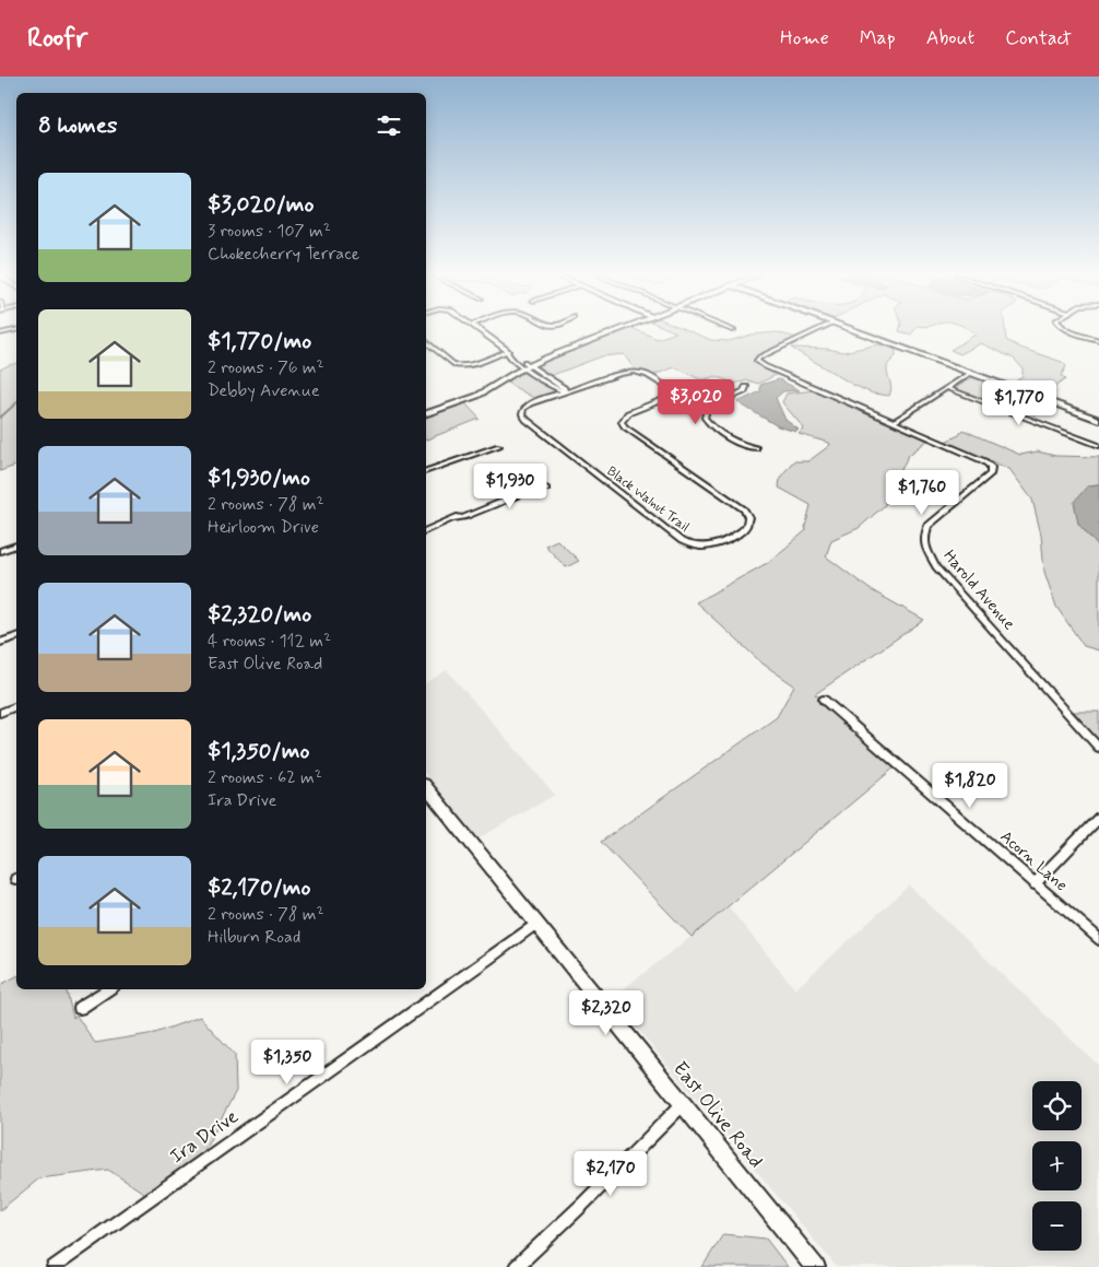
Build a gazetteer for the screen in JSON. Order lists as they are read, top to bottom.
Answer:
{
  "streets": {
    "street": [
      "Black Walnut Trail",
      "Harold Avenue",
      "Acorn Lane",
      "East Olive Road",
      "Ira Drive"
    ]
  },
  "crossings": [
    ["East Olive Road", "Ira Drive"]
  ],
  "page": {
    "header": "Roofr",
    "nav": [
      "Home",
      "Map",
      "About",
      "Contact"
    ],
    "heading": "8 homes",
    "list": [
      {
        "name": "$3,020/mo",
        "note": "3 rooms · 107 m² · Chokecherry Terrace"
      },
      {
        "name": "$1,770/mo",
        "note": "2 rooms · 76 m² · Debby Avenue"
      },
      {
        "name": "$1,930/mo",
        "note": "2 rooms · 78 m² · Heirloom Drive"
      },
      {
        "name": "$2,320/mo",
        "note": "4 rooms · 112 m² · East Olive Road"
      },
      {
        "name": "$1,350/mo",
        "note": "2 rooms · 62 m² · Ira Drive"
      },
      {
        "name": "$2,170/mo",
        "note": "2 rooms · 78 m² · Hilburn Road"
      }
    ],
    "price": [
      "$3,020",
      "$1,770",
      "$1,930",
      "$1,760",
      "$1,820",
      "$2,320",
      "$1,350",
      "$2,170"
    ],
    "map_buttons": ["+", "−"]
  }
}
